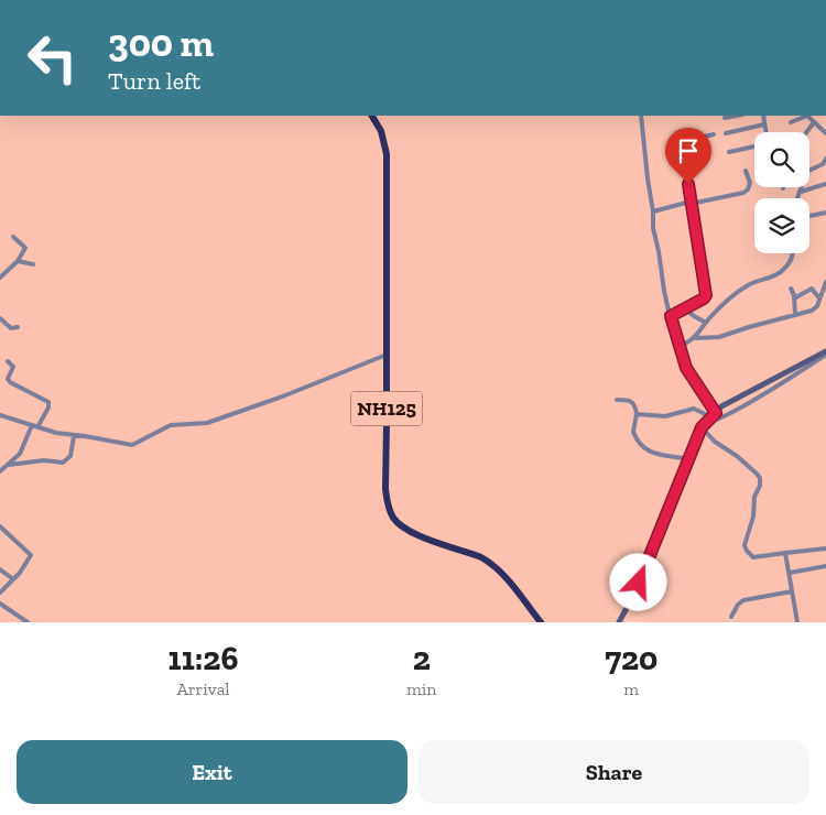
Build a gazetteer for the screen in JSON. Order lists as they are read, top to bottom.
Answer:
{
  "streets": {
    "highway": ["NH125"]
  },
  "page": {
    "turn": ["300 m", "Turn left"],
    "eta": [
      "11:26",
      "Arrival",
      "2",
      "min",
      "720",
      "m"
    ],
    "buttons": ["Exit", "Share"]
  }
}
